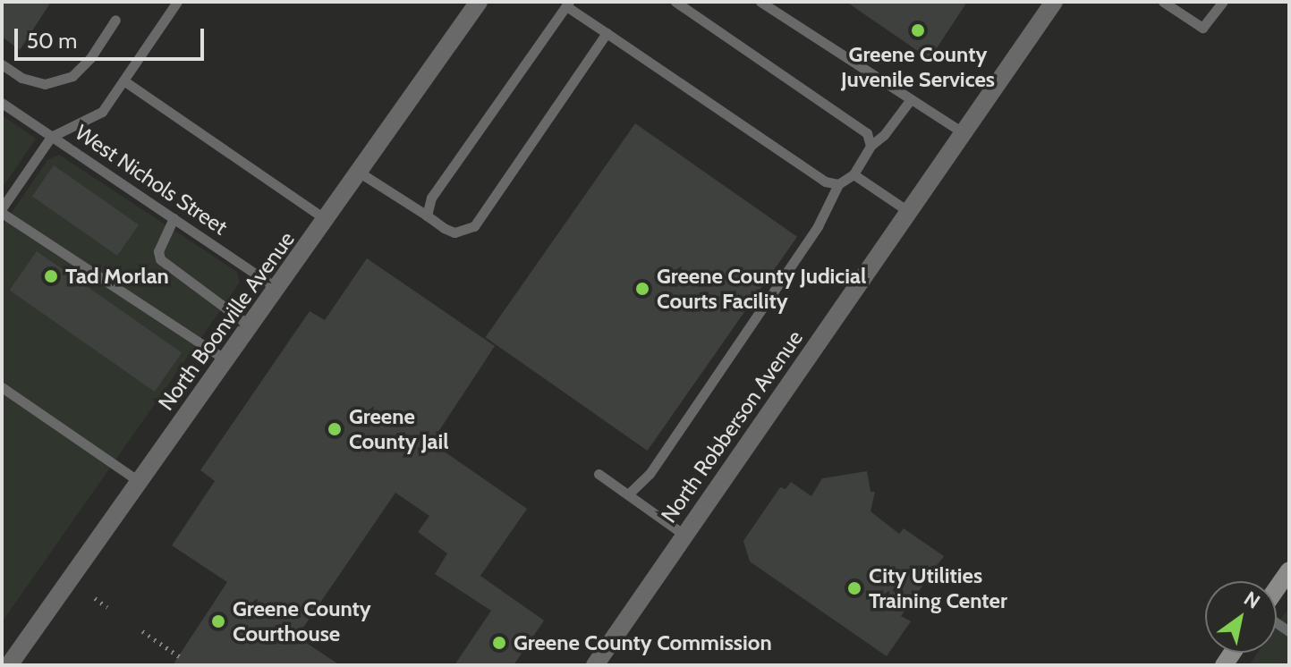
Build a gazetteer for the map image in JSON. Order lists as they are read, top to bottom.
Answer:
{
  "streets": {
    "street": ["North Boonville Avenue", "North Robberson Avenue"],
    "lane": ["West Nichols Street"]
  },
  "crossings": [
    ["West Nichols Street", "North Boonville Avenue"]
  ],
  "places": [
    "Greene County Juvenile Services",
    "Tad Morlan",
    "Greene County Judicial Courts Facility",
    "Greene County Jail",
    "City Utilities Training Center",
    "Greene County Courthouse",
    "Greene County Commission"
  ],
  "scale_bar": "50 m",
  "north": "top right"
}
